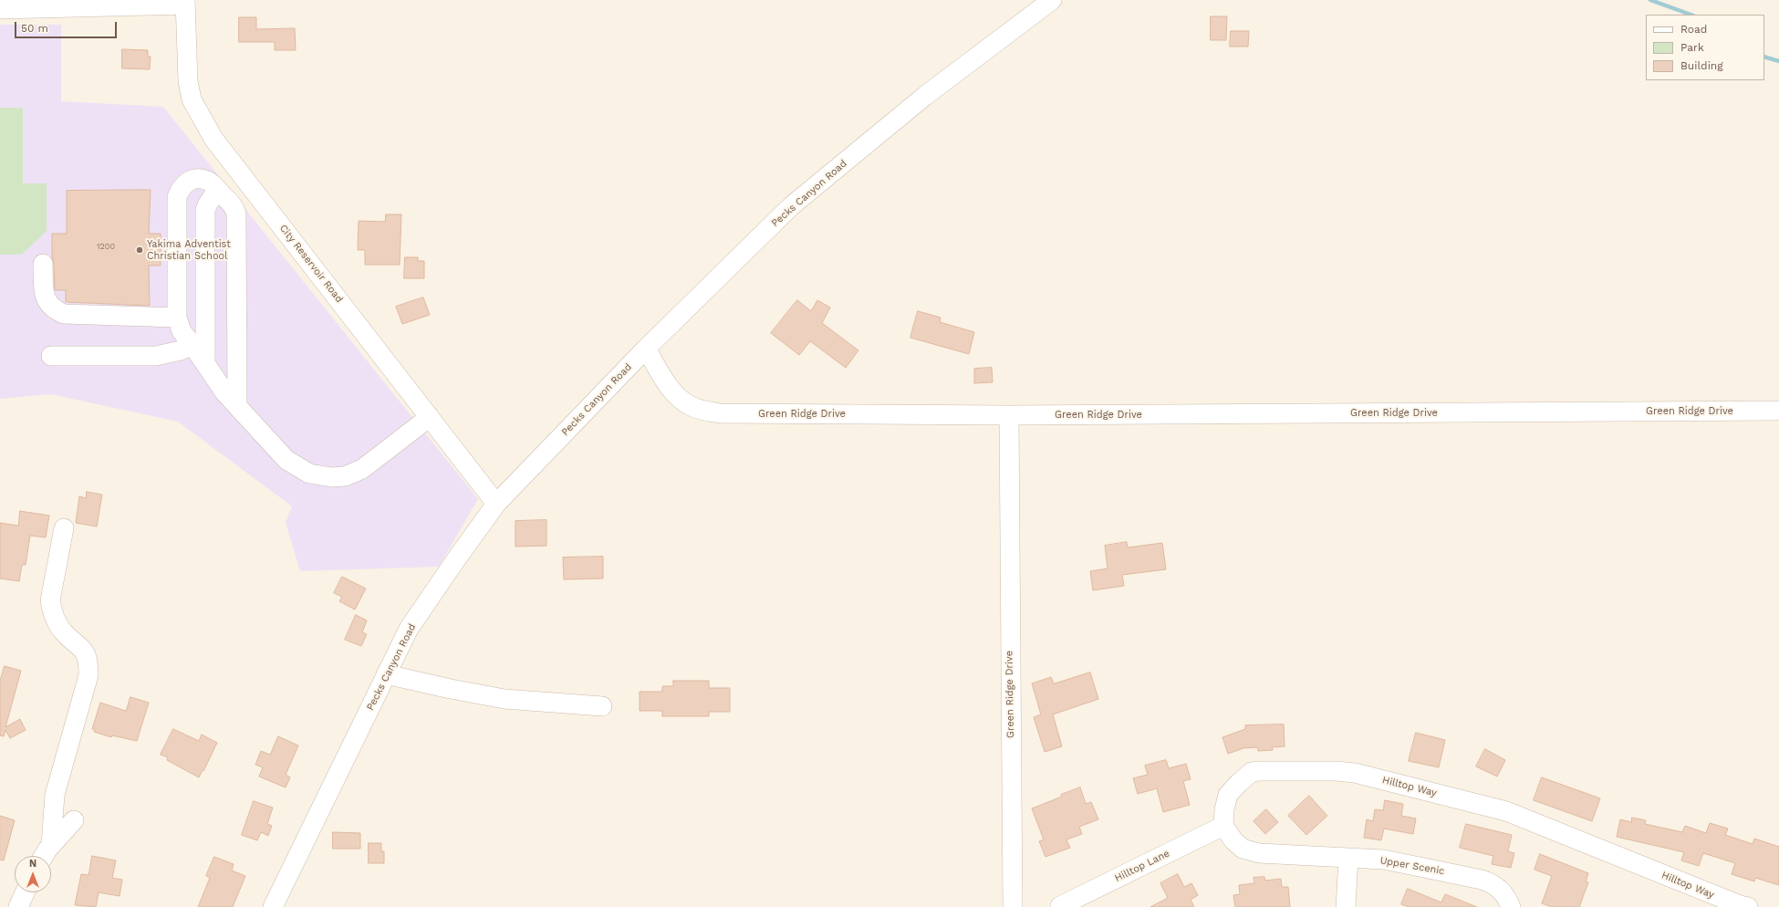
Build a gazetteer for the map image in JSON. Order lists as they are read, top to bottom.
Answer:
{
  "streets": {
    "street": [
      "Pecks Canyon Road",
      "City Reservoir Road",
      "Green Ridge Drive",
      "Hilltop Way",
      "Hilltop Lane",
      "Upper Scenic"
    ]
  },
  "crossings": [
    ["Pecks Canyon Road", "City Reservoir Road"],
    ["Pecks Canyon Road", "Green Ridge Drive"],
    ["Hilltop Way", "Hilltop Lane"]
  ],
  "places": ["Yakima Adventist Christian School"],
  "house_numbers": ["1200"],
  "legend": ["Road", "Park", "Building"],
  "scale_bar": "50 m",
  "north": "top"
}
